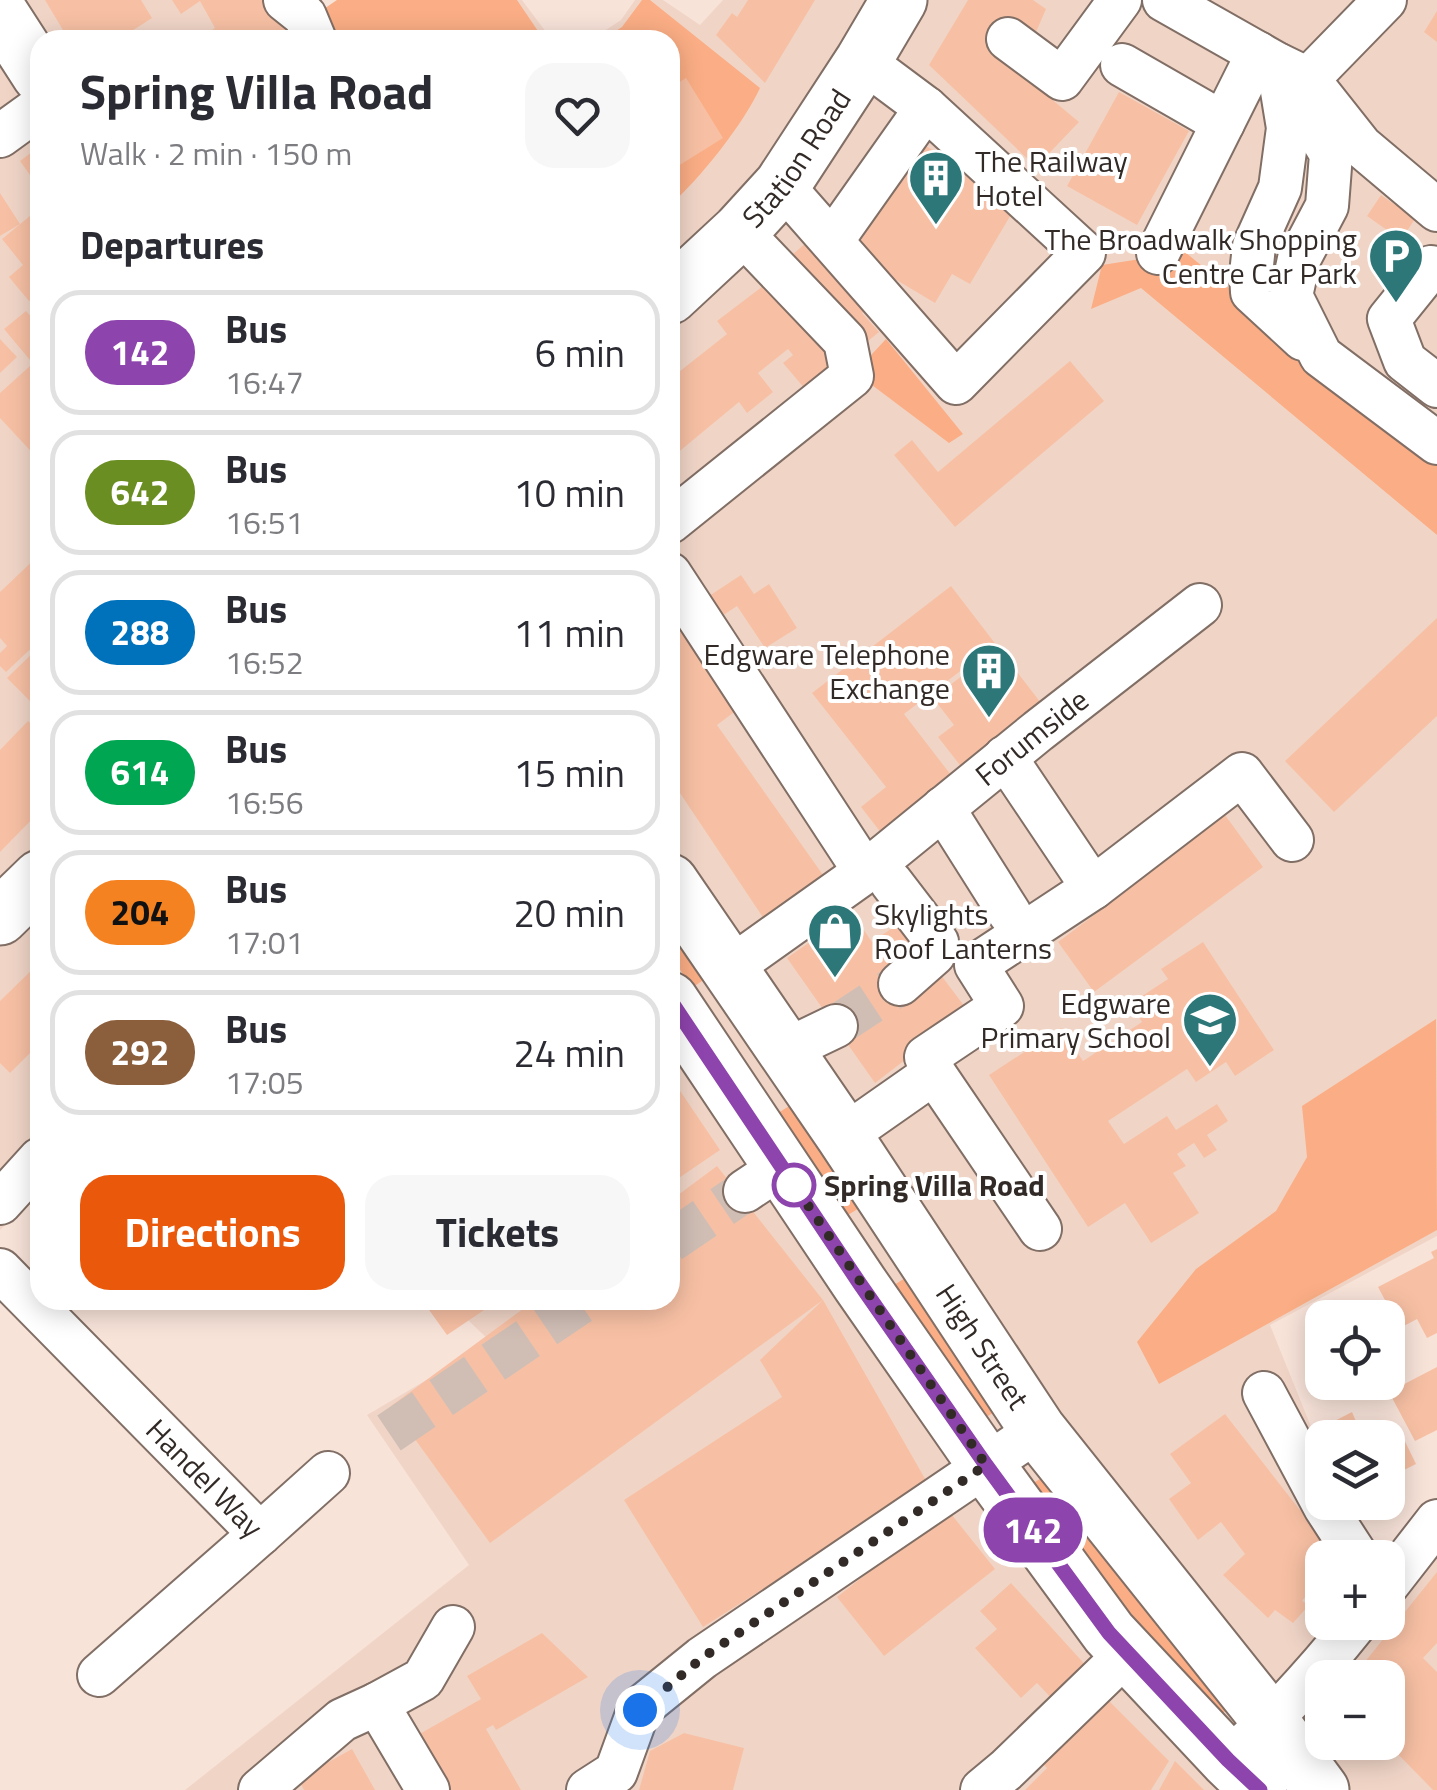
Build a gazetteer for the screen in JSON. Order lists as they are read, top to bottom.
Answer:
{
  "streets": {
    "main road": ["Station Road", "High Street"],
    "street": ["Forumside", "Handel Way"]
  },
  "crossings": [
    ["Forumside", "High Street"]
  ],
  "places": {
    "building": ["The Railway Hotel", "Edgware Telephone Exchange"],
    "parking": ["The Broadwalk Shopping Centre Car Park"],
    "shop": ["Skylights Roof Lanterns"],
    "school or university": ["Edgware Primary School"],
    "other": ["Spring Villa Road"]
  },
  "lines": ["bus line 142"],
  "page": {
    "on_map": "142",
    "heading": [
      ["Spring Villa Road", "Walk · 2 min · 150 m"],
      "Departures"
    ],
    "list": [
      {
        "mark": "142",
        "name": "Bus",
        "note": "16:47",
        "value": "6 min"
      },
      {
        "mark": "642",
        "name": "Bus",
        "note": "16:51",
        "value": "10 min"
      },
      {
        "mark": "288",
        "name": "Bus",
        "note": "16:52",
        "value": "11 min"
      },
      {
        "mark": "614",
        "name": "Bus",
        "note": "16:56",
        "value": "15 min"
      },
      {
        "mark": "204",
        "name": "Bus",
        "note": "17:01",
        "value": "20 min"
      },
      {
        "mark": "292",
        "name": "Bus",
        "note": "17:05",
        "value": "24 min"
      }
    ],
    "buttons": ["Directions", "Tickets"],
    "map_buttons": ["+", "−"]
  }
}
